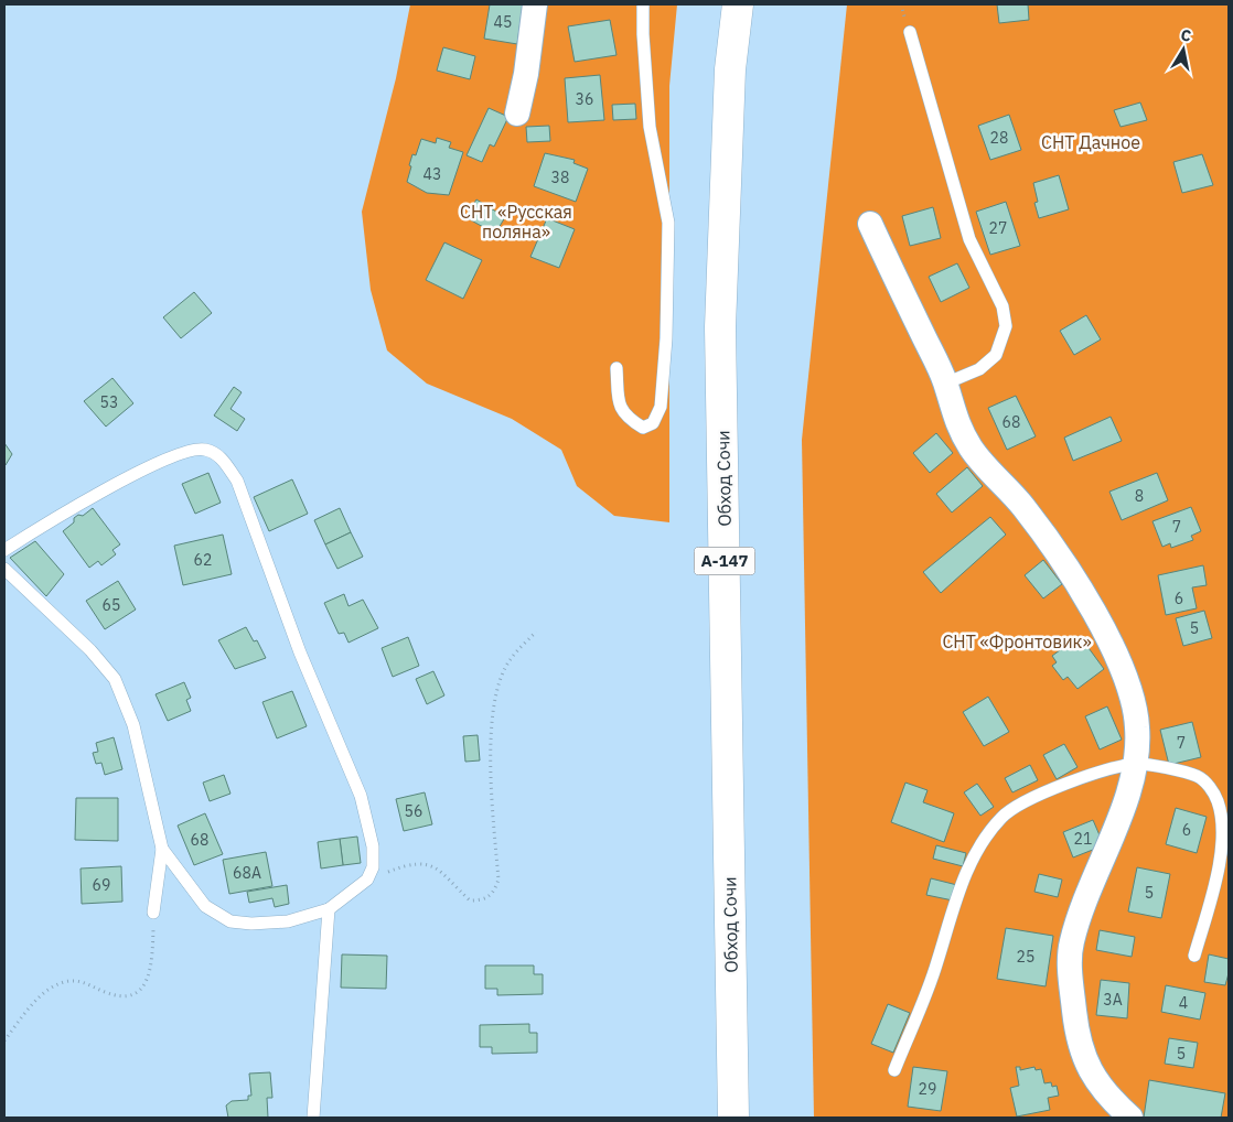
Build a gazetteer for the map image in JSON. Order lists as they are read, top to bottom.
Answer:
{
  "streets": {
    "highway": ["Обход Сочи", "А-147"]
  },
  "parks": ["СНТ Дачное", "СНТ «Русская поляна»", "СНТ «Фронтовик»"],
  "house_numbers": [
    "45",
    "36",
    "28",
    "43",
    "38",
    "27",
    "53",
    "68",
    "8",
    "7",
    "62",
    "6",
    "65",
    "5",
    "7",
    "56",
    "6",
    "21",
    "68",
    "68А",
    "69",
    "5",
    "25",
    "3А",
    "4",
    "5",
    "29"
  ],
  "north": "top"
}
